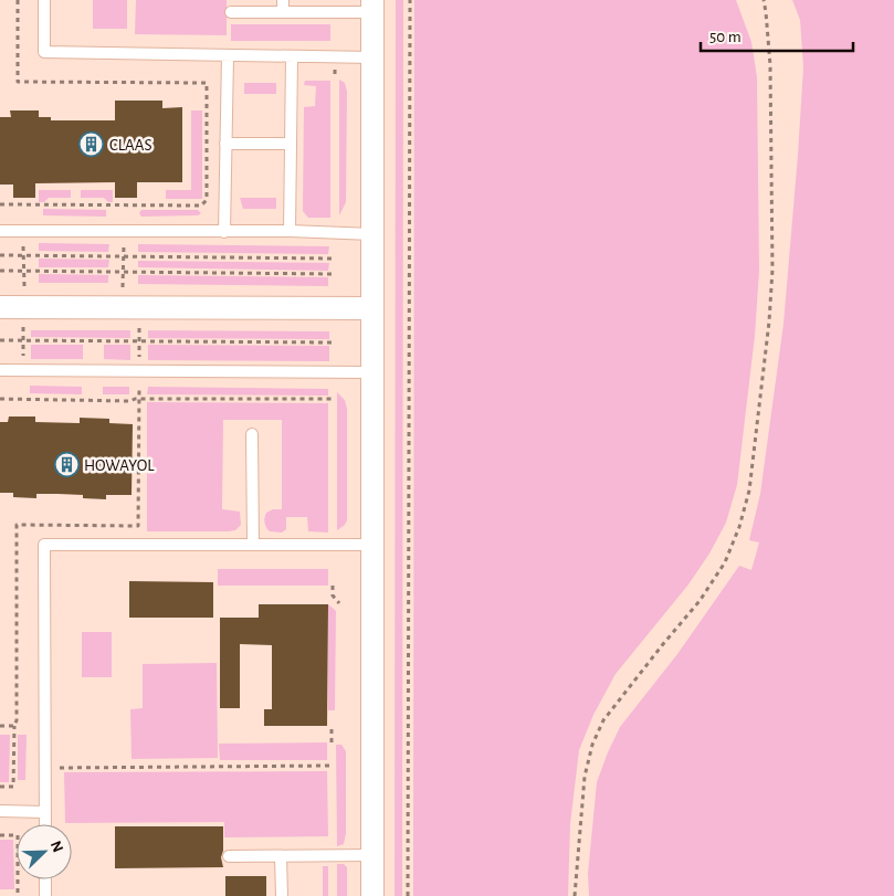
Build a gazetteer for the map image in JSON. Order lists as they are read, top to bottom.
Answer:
{
  "places": {
    "building": ["CLAAS", "HOWAYOL"]
  },
  "scale_bar": "50 m",
  "north": "top right"
}
